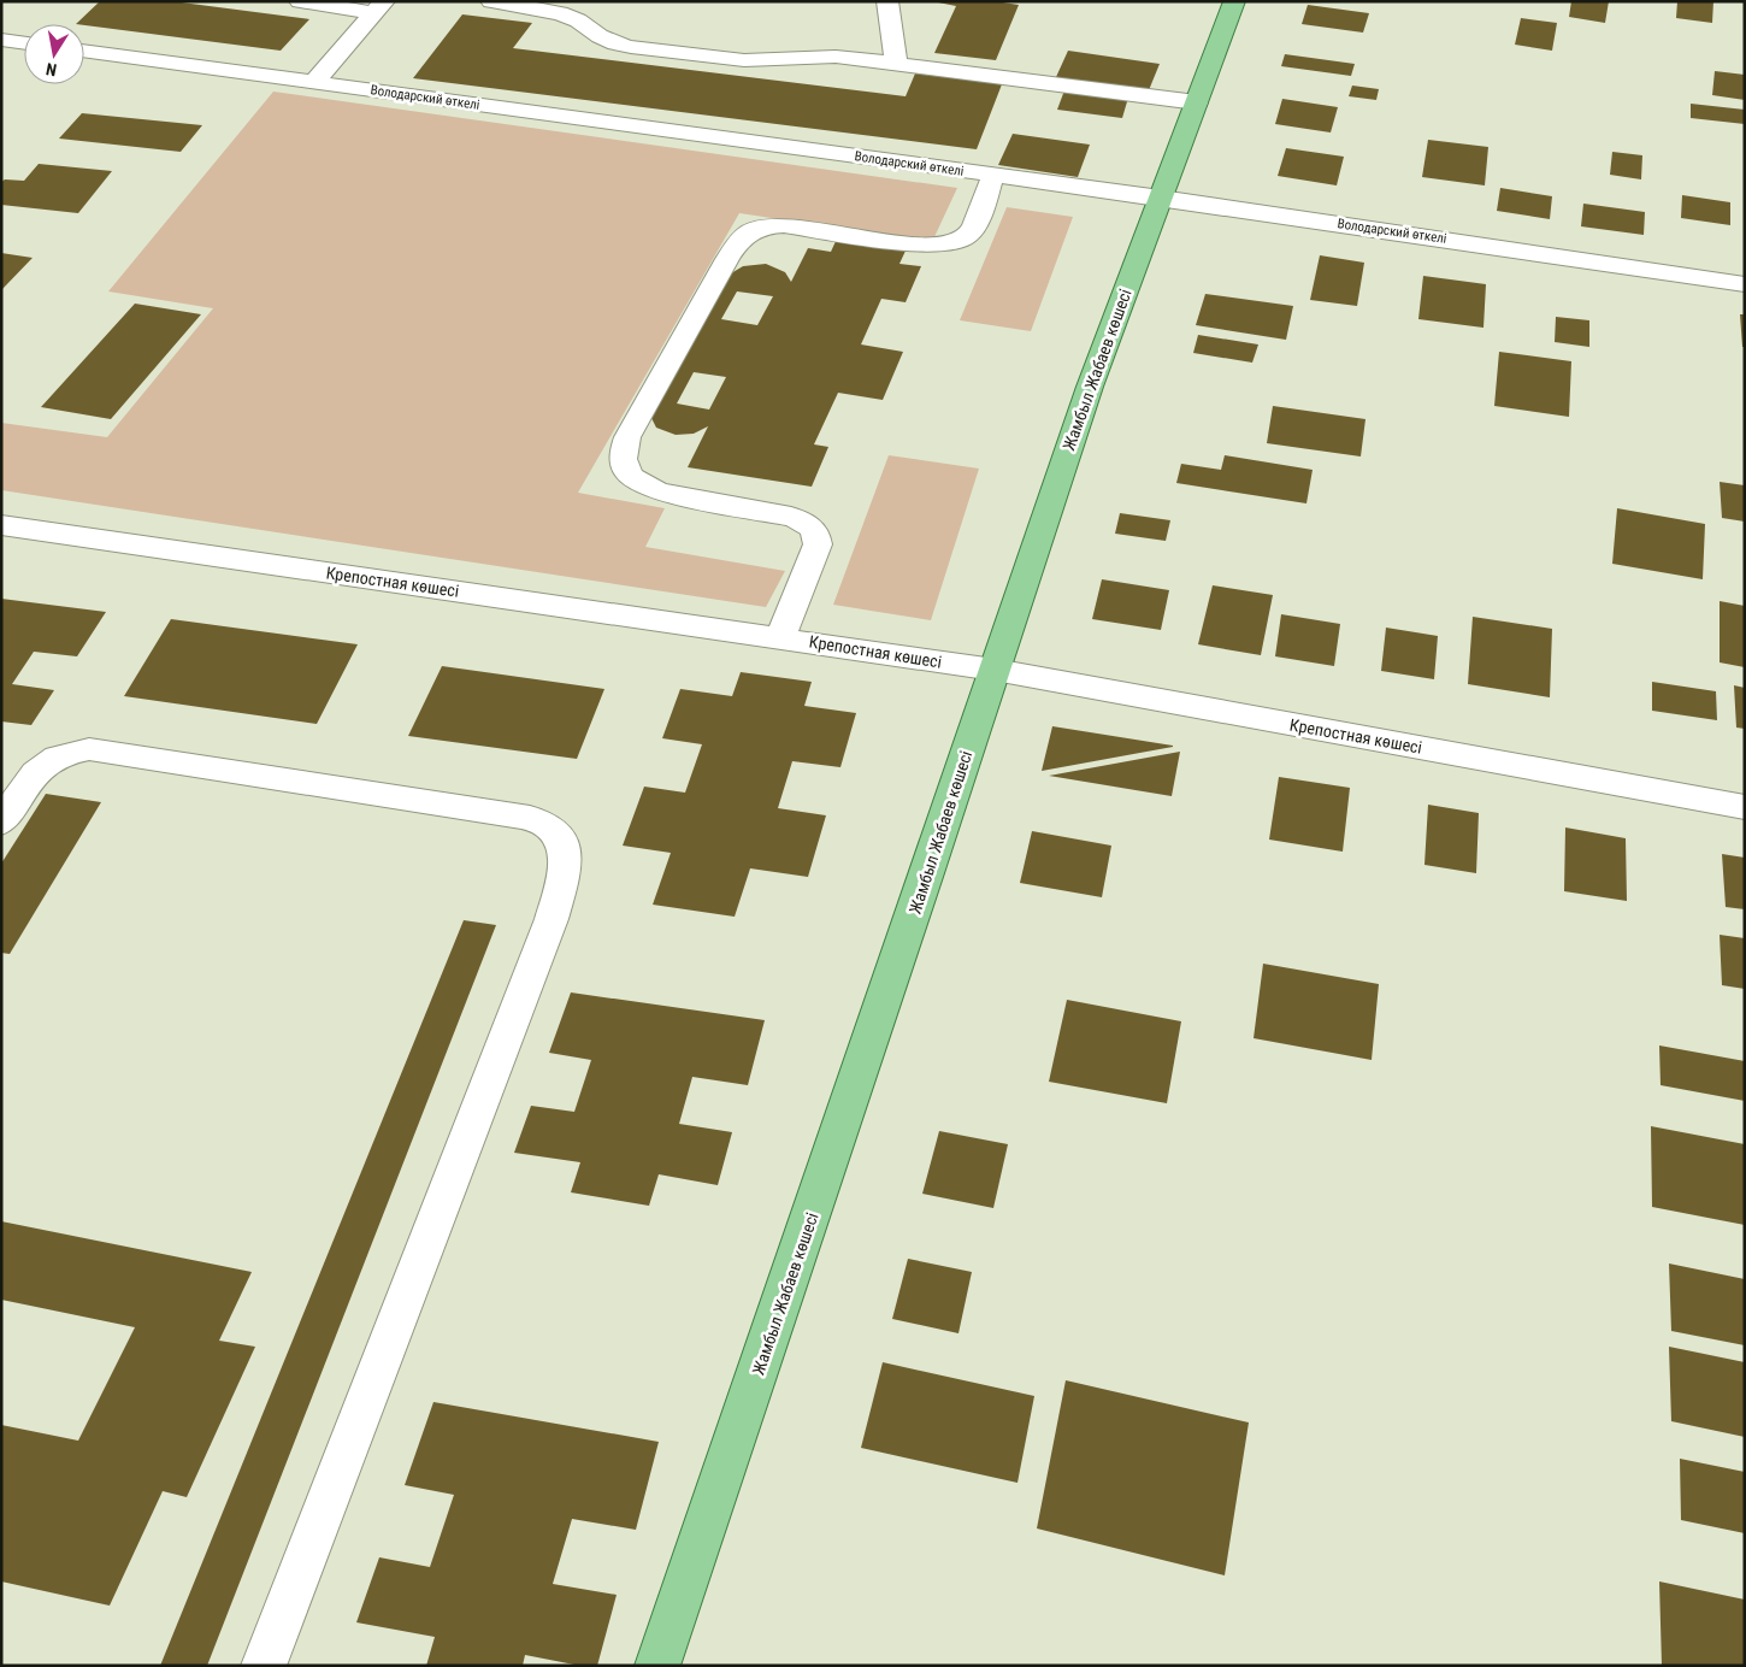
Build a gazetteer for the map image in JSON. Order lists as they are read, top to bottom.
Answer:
{
  "streets": {
    "main road": ["Жамбыл Жабаев көшесі"],
    "street": ["Володарский өткелі", "Крепостная көшесі"]
  },
  "crossings": [
    ["Володарский өткелі", "Жамбыл Жабаев көшесі"],
    ["Жамбыл Жабаев көшесі", "Крепостная көшесі"]
  ],
  "north": "bottom"
}
